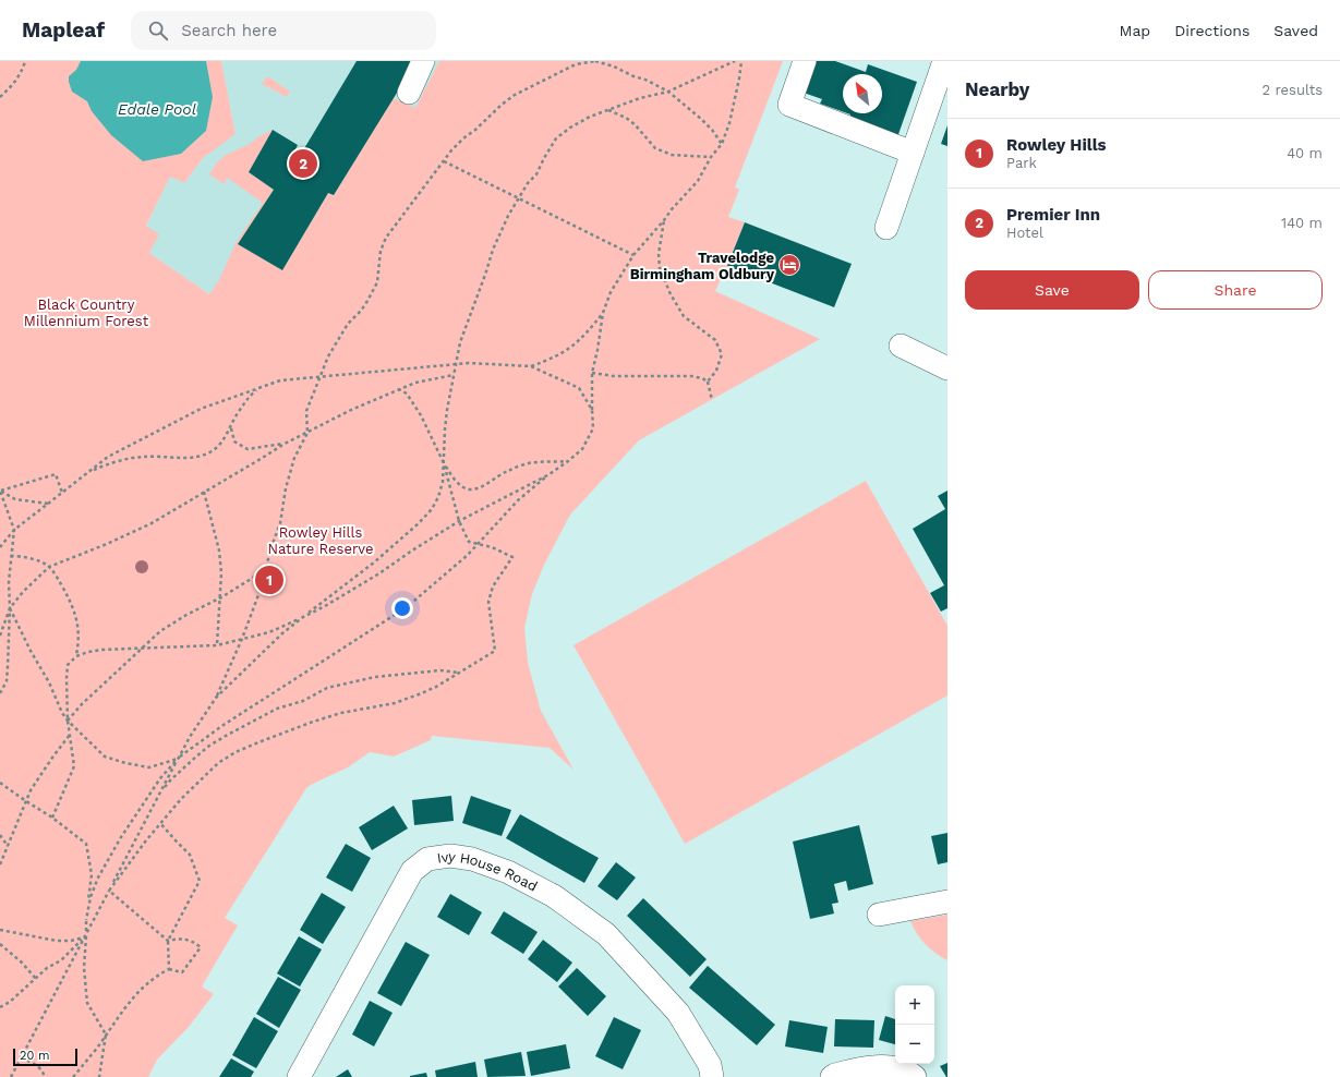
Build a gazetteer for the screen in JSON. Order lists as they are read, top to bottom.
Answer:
{
  "streets": {
    "street": ["Ivy House Road"]
  },
  "water": ["Edale Pool"],
  "parks": ["Black Country Millennium Forest", "Rowley Hills Nature Reserve"],
  "places": {
    "hotel": ["Travelodge Birmingham Oldbury"]
  },
  "scale_bar": "20 m",
  "north": "top left",
  "page": {
    "header": "Mapleaf",
    "search": "Search here",
    "nav": ["Map", "Directions", "Saved"],
    "heading": ["Nearby", "2 results"],
    "list": [
      {
        "mark": "1",
        "name": "Rowley Hills",
        "note": "Park",
        "value": "40 m"
      },
      {
        "mark": "2",
        "name": "Premier Inn",
        "note": "Hotel",
        "value": "140 m"
      }
    ],
    "pins": ["2", "1"],
    "buttons": ["Save", "Share"],
    "map_buttons": ["+", "−"],
    "scale": "20 m"
  }
}
